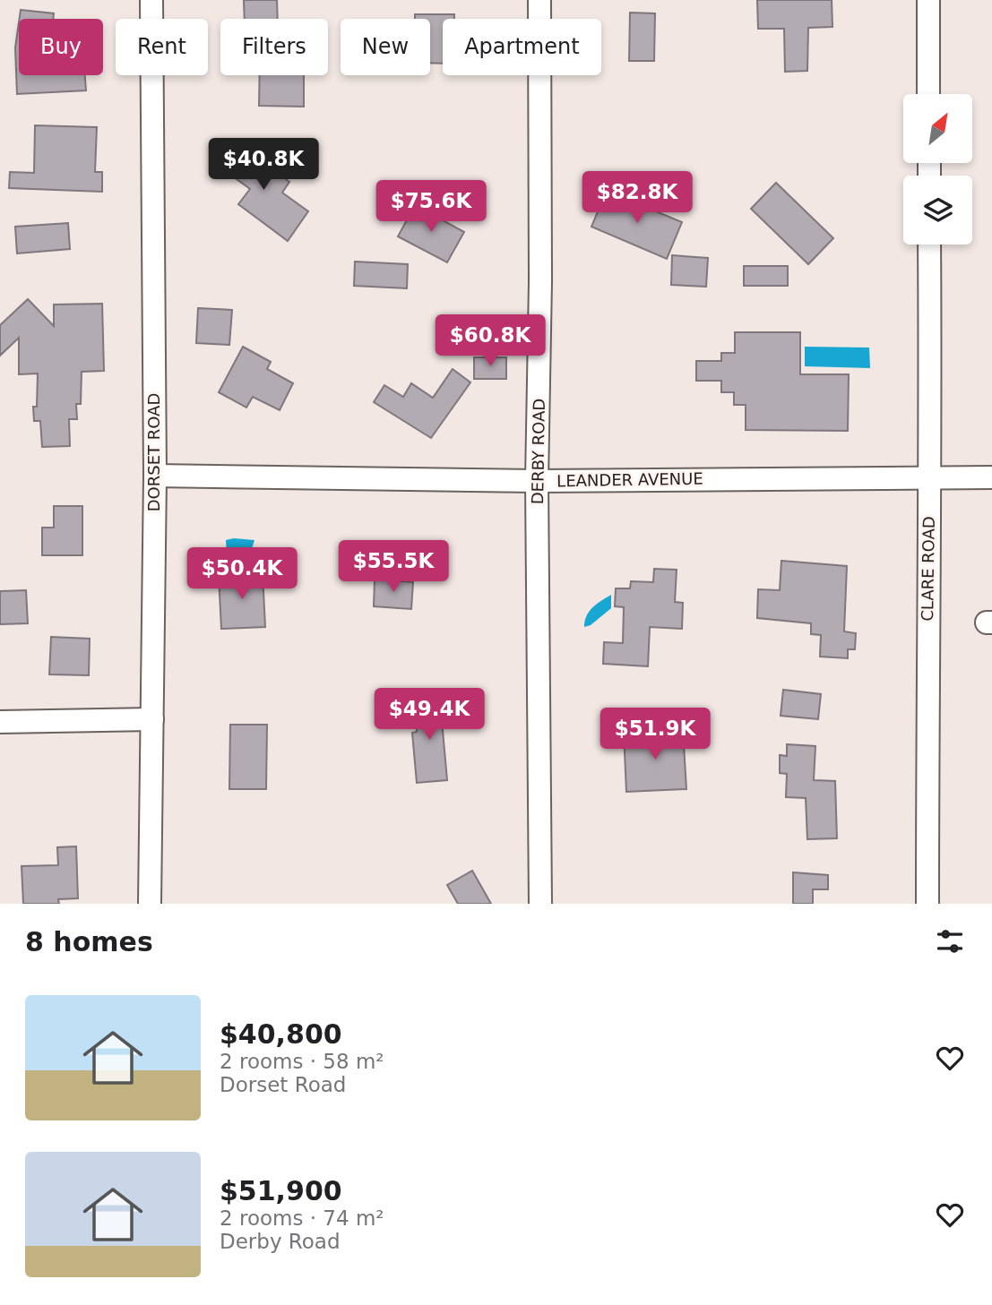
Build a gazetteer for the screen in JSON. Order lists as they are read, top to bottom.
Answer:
{
  "streets": {
    "street": [
      "DERBY ROAD",
      "DORSET ROAD",
      "LEANDER AVENUE",
      "CLARE ROAD"
    ]
  },
  "crossings": [
    ["DERBY ROAD", "LEANDER AVENUE"],
    ["DORSET ROAD", "LEANDER AVENUE"],
    ["LEANDER AVENUE", "CLARE ROAD"]
  ],
  "north": "top right",
  "page": {
    "chip": [
      "Buy",
      "Rent",
      "Filters",
      "New",
      "Apartment"
    ],
    "price": [
      "$40.8K",
      "$82.8K",
      "$75.6K",
      "$60.8K",
      "$55.5K",
      "$50.4K",
      "$49.4K",
      "$51.9K"
    ],
    "heading": "8 homes",
    "list": [
      {
        "name": "$40,800",
        "note": "2 rooms · 58 m² · Dorset Road"
      },
      {
        "name": "$51,900",
        "note": "2 rooms · 74 m² · Derby Road"
      }
    ]
  }
}
